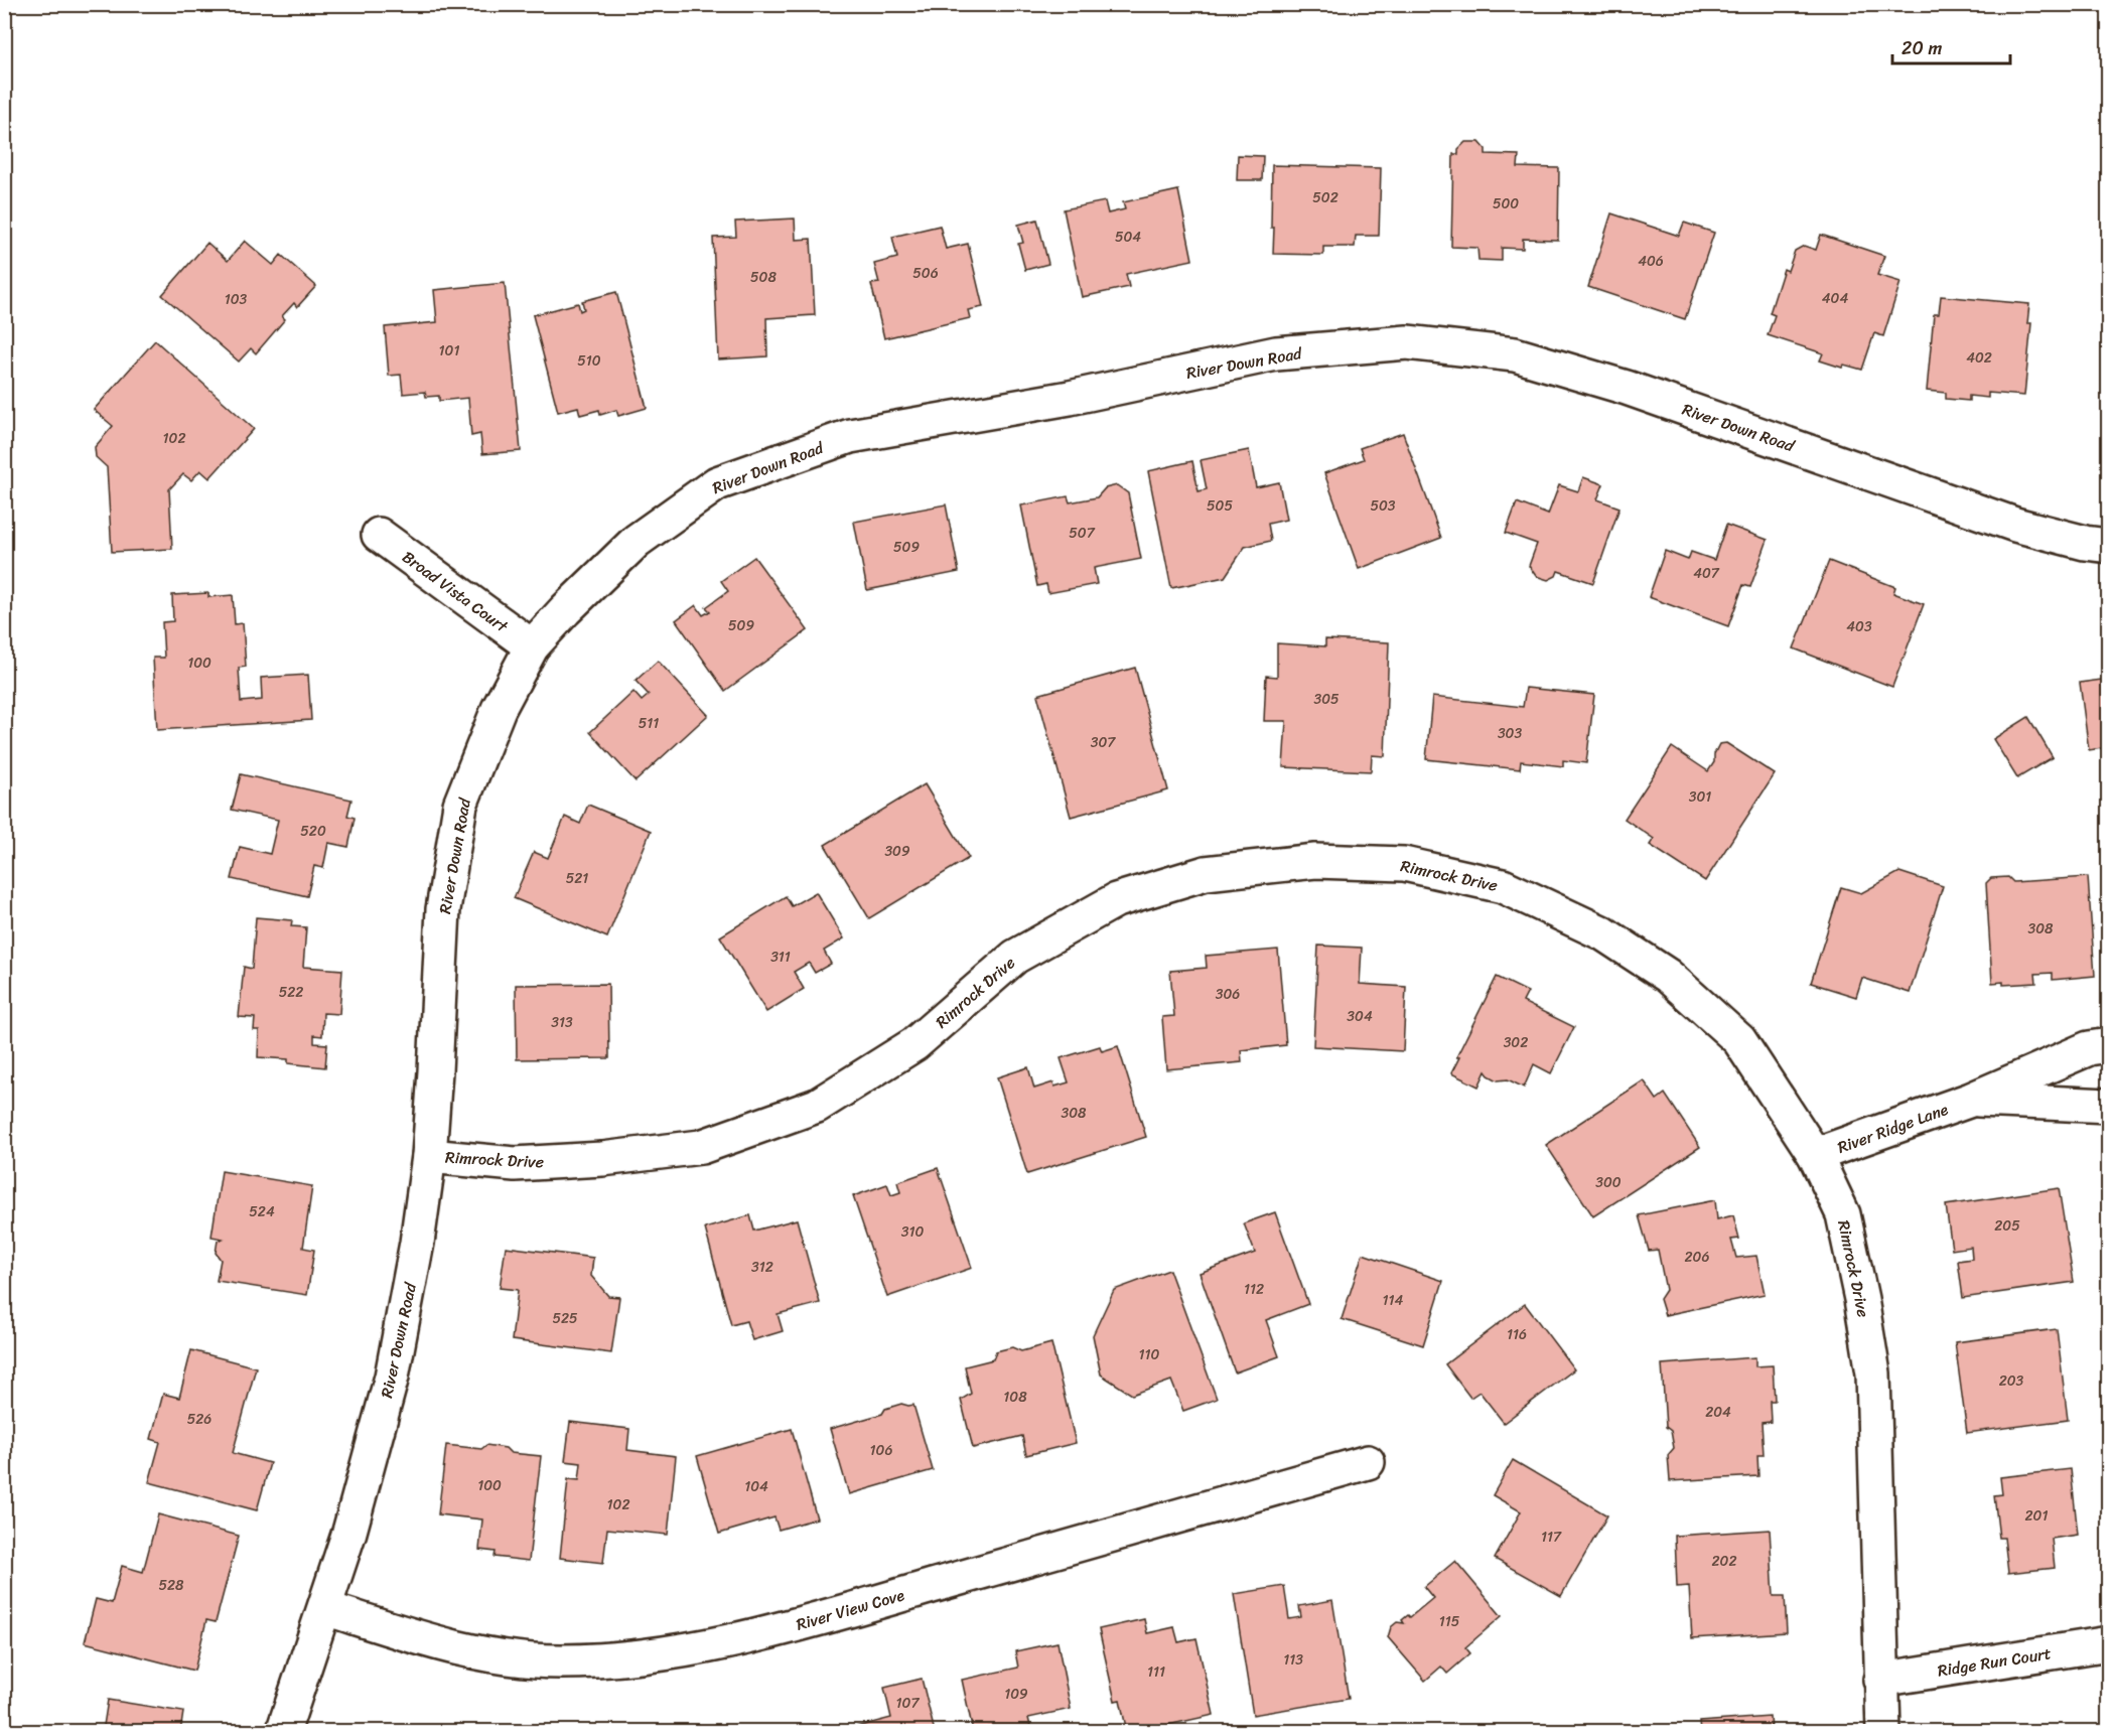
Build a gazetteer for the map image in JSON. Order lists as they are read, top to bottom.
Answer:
{
  "streets": {
    "street": [
      "River Down Road",
      "Broad Vista Court",
      "Rimrock Drive",
      "River Ridge Lane",
      "River View Cove",
      "Ridge Run Court"
    ]
  },
  "crossings": [
    ["River Down Road", "Broad Vista Court"],
    ["River Down Road", "Rimrock Drive"],
    ["River Down Road", "River View Cove"],
    ["Rimrock Drive", "River Ridge Lane"],
    ["Rimrock Drive", "Ridge Run Court"]
  ],
  "house_numbers": [
    "502",
    "500",
    "504",
    "406",
    "506",
    "508",
    "404",
    "103",
    "101",
    "402",
    "510",
    "102",
    "505",
    "503",
    "507",
    "509",
    "407",
    "509",
    "403",
    "100",
    "305",
    "511",
    "303",
    "307",
    "301",
    "520",
    "309",
    "521",
    "308",
    "311",
    "522",
    "306",
    "304",
    "313",
    "302",
    "308",
    "300",
    "524",
    "205",
    "310",
    "206",
    "312",
    "112",
    "114",
    "525",
    "116",
    "110",
    "203",
    "108",
    "204",
    "526",
    "106",
    "100",
    "104",
    "102",
    "201",
    "117",
    "202",
    "528",
    "115",
    "113",
    "111",
    "109",
    "107"
  ],
  "scale_bar": "20 m"
}
